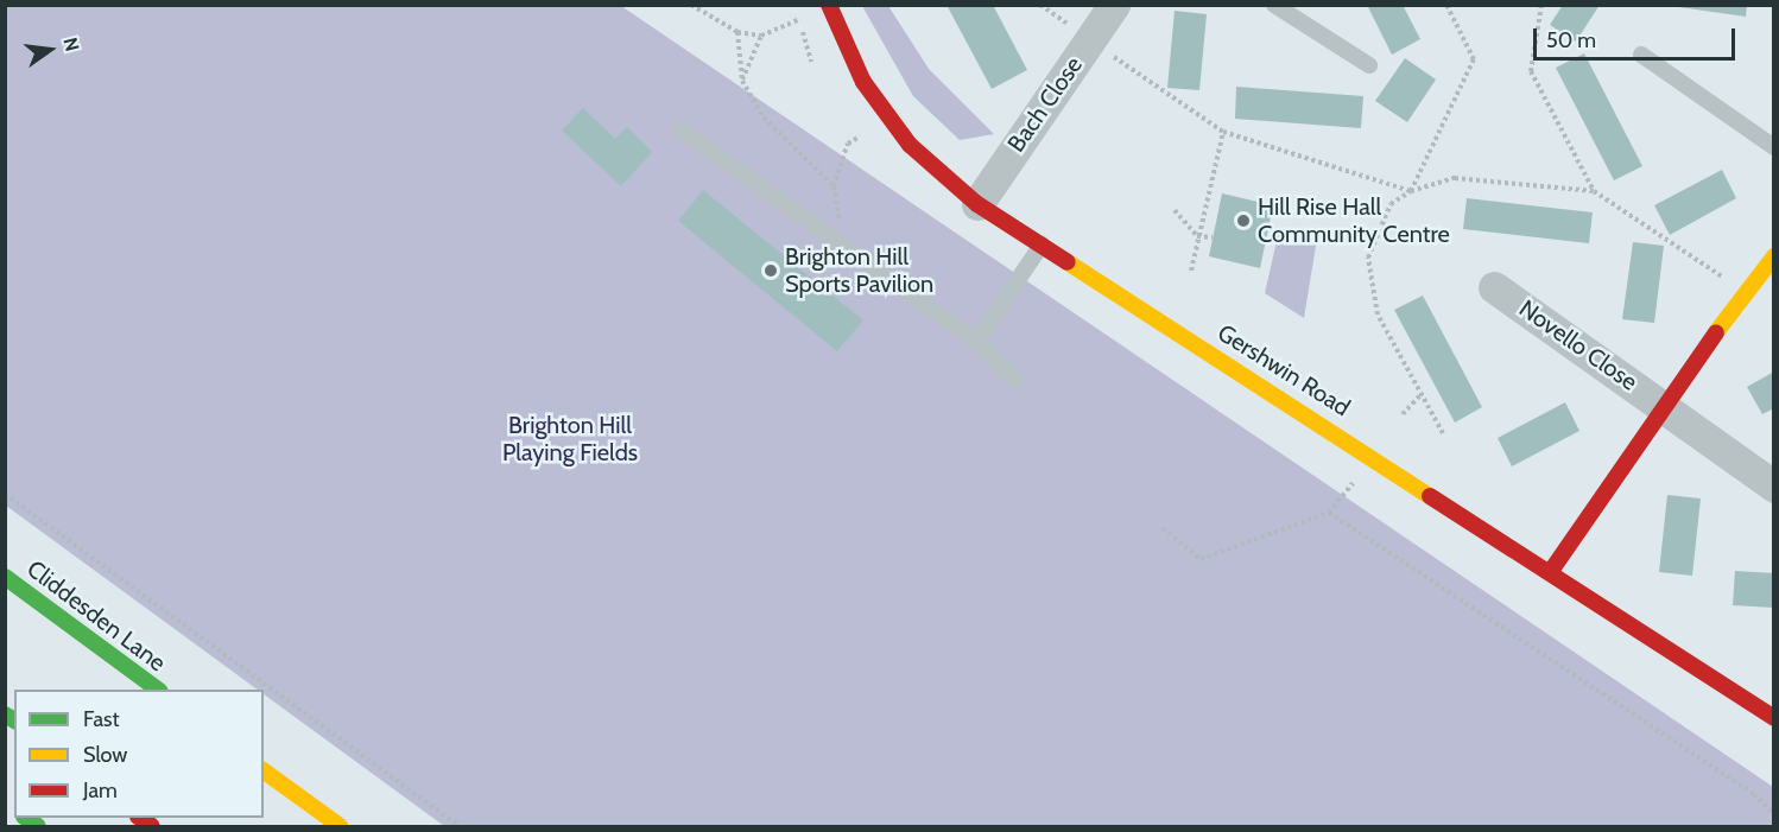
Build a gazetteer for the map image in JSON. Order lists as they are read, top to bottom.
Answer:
{
  "streets": {
    "main road": ["Novello Close", "Gershwin Road", "Cliddesden Lane"],
    "street": ["Bach Close"]
  },
  "crossings": [
    ["Bach Close", "Gershwin Road"],
    ["Novello Close", "Gershwin Road"]
  ],
  "parks": ["Brighton Hill Playing Fields"],
  "places": ["Hill Rise Hall Community Centre", "Brighton Hill Sports Pavilion"],
  "legend": ["Fast", "Slow", "Jam"],
  "scale_bar": "50 m",
  "north": "right"
}
